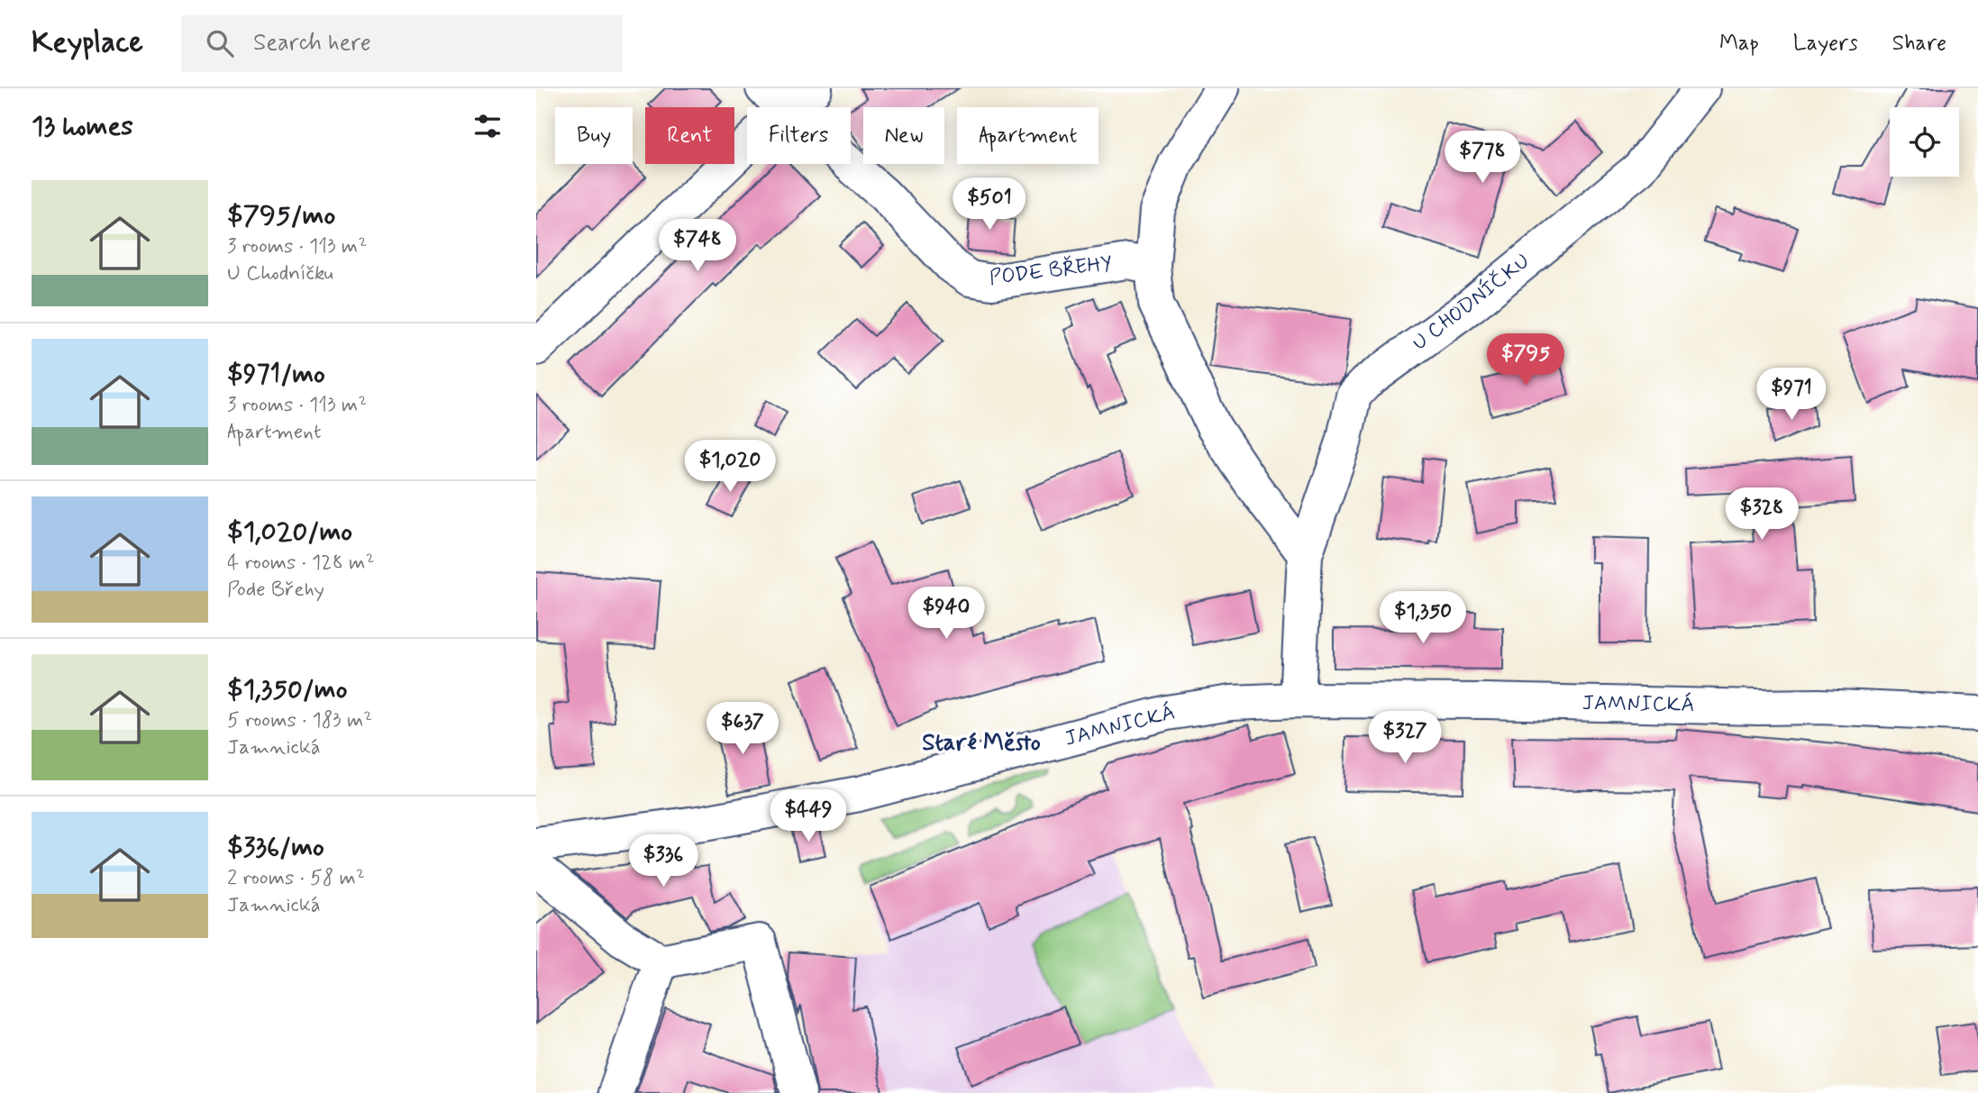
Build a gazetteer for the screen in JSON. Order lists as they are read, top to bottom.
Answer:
{
  "streets": {
    "street": ["PODE BŘEHY", "U CHODNÍČKU", "JAMNICKÁ"]
  },
  "districts": ["Staré Město"],
  "page": {
    "header": "Keyplace",
    "search": "Search here",
    "nav": ["Map", "Layers", "Share"],
    "heading": "13 homes",
    "chip": [
      "Buy",
      "Rent",
      "Filters",
      "New",
      "Apartment"
    ],
    "price": [
      "$778",
      "$501",
      "$748",
      "$795",
      "$971",
      "$1,020",
      "$328",
      "$940",
      "$1,350",
      "$637",
      "$327",
      "$449",
      "$336"
    ],
    "list": [
      {
        "name": "$795/mo",
        "note": "3 rooms · 113 m² · U Chodníčku"
      },
      {
        "name": "$971/mo",
        "note": "3 rooms · 113 m² · Apartment"
      },
      {
        "name": "$1,020/mo",
        "note": "4 rooms · 128 m² · Pode Břehy"
      },
      {
        "name": "$1,350/mo",
        "note": "5 rooms · 183 m² · Jamnická"
      },
      {
        "name": "$336/mo",
        "note": "2 rooms · 58 m² · Jamnická"
      }
    ]
  }
}
